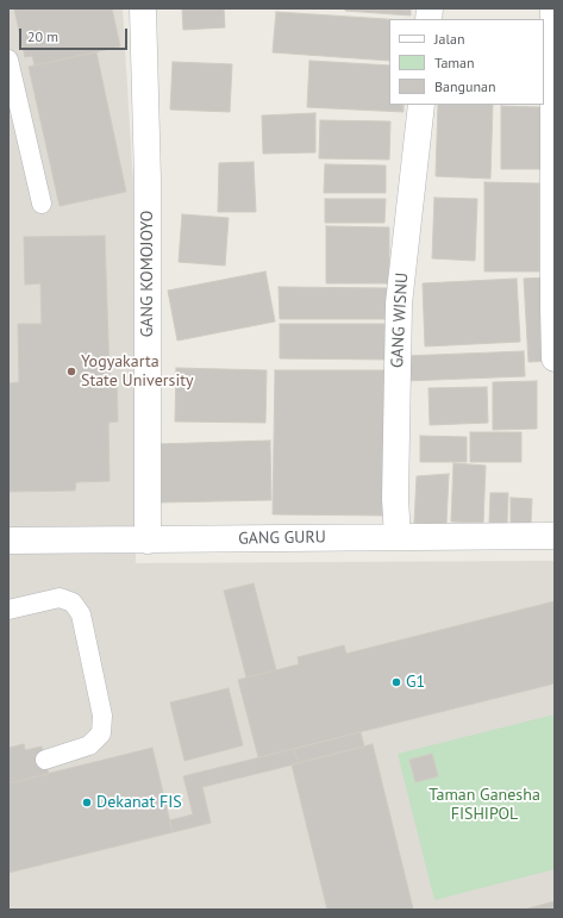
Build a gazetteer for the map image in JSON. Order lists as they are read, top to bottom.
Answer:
{
  "streets": {
    "street": ["GANG KOMOJOYO", "GANG WISNU", "GANG GURU"]
  },
  "crossings": [
    ["GANG KOMOJOYO", "GANG GURU"],
    ["GANG WISNU", "GANG GURU"]
  ],
  "parks": ["Taman Ganesha FISHIPOL"],
  "places": ["Yogyakarta State University", "G1", "Dekanat FIS"],
  "legend": ["Jalan", "Taman", "Bangunan"],
  "scale_bar": "20 m"
}
